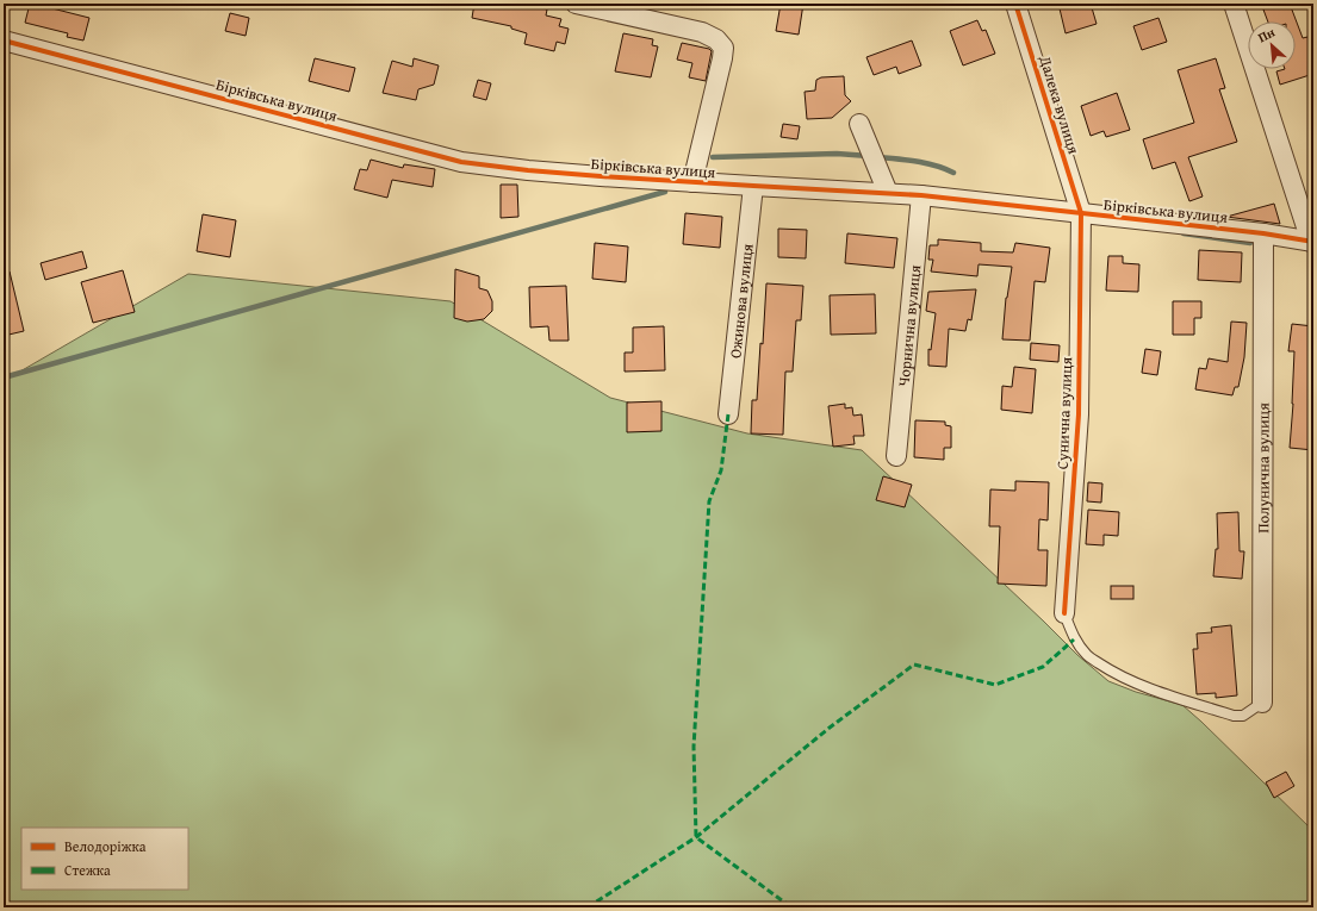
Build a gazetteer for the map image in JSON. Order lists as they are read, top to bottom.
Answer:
{
  "streets": {
    "street": [
      "Бірківська вулиця",
      "Далека вулиця",
      "Ожинова вулиця",
      "Чорнична вулиця",
      "Сунична вулиця",
      "Полунична вулиця"
    ]
  },
  "crossings": [
    ["Бірківська вулиця", "Далека вулиця"],
    ["Бірківська вулиця", "Ожинова вулиця"],
    ["Бірківська вулиця", "Чорнична вулиця"],
    ["Бірківська вулиця", "Сунична вулиця"],
    ["Бірківська вулиця", "Полунична вулиця"],
    ["Далека вулиця", "Сунична вулиця"]
  ],
  "legend": ["Велодоріжка", "Стежка"],
  "north": "top left"
}
